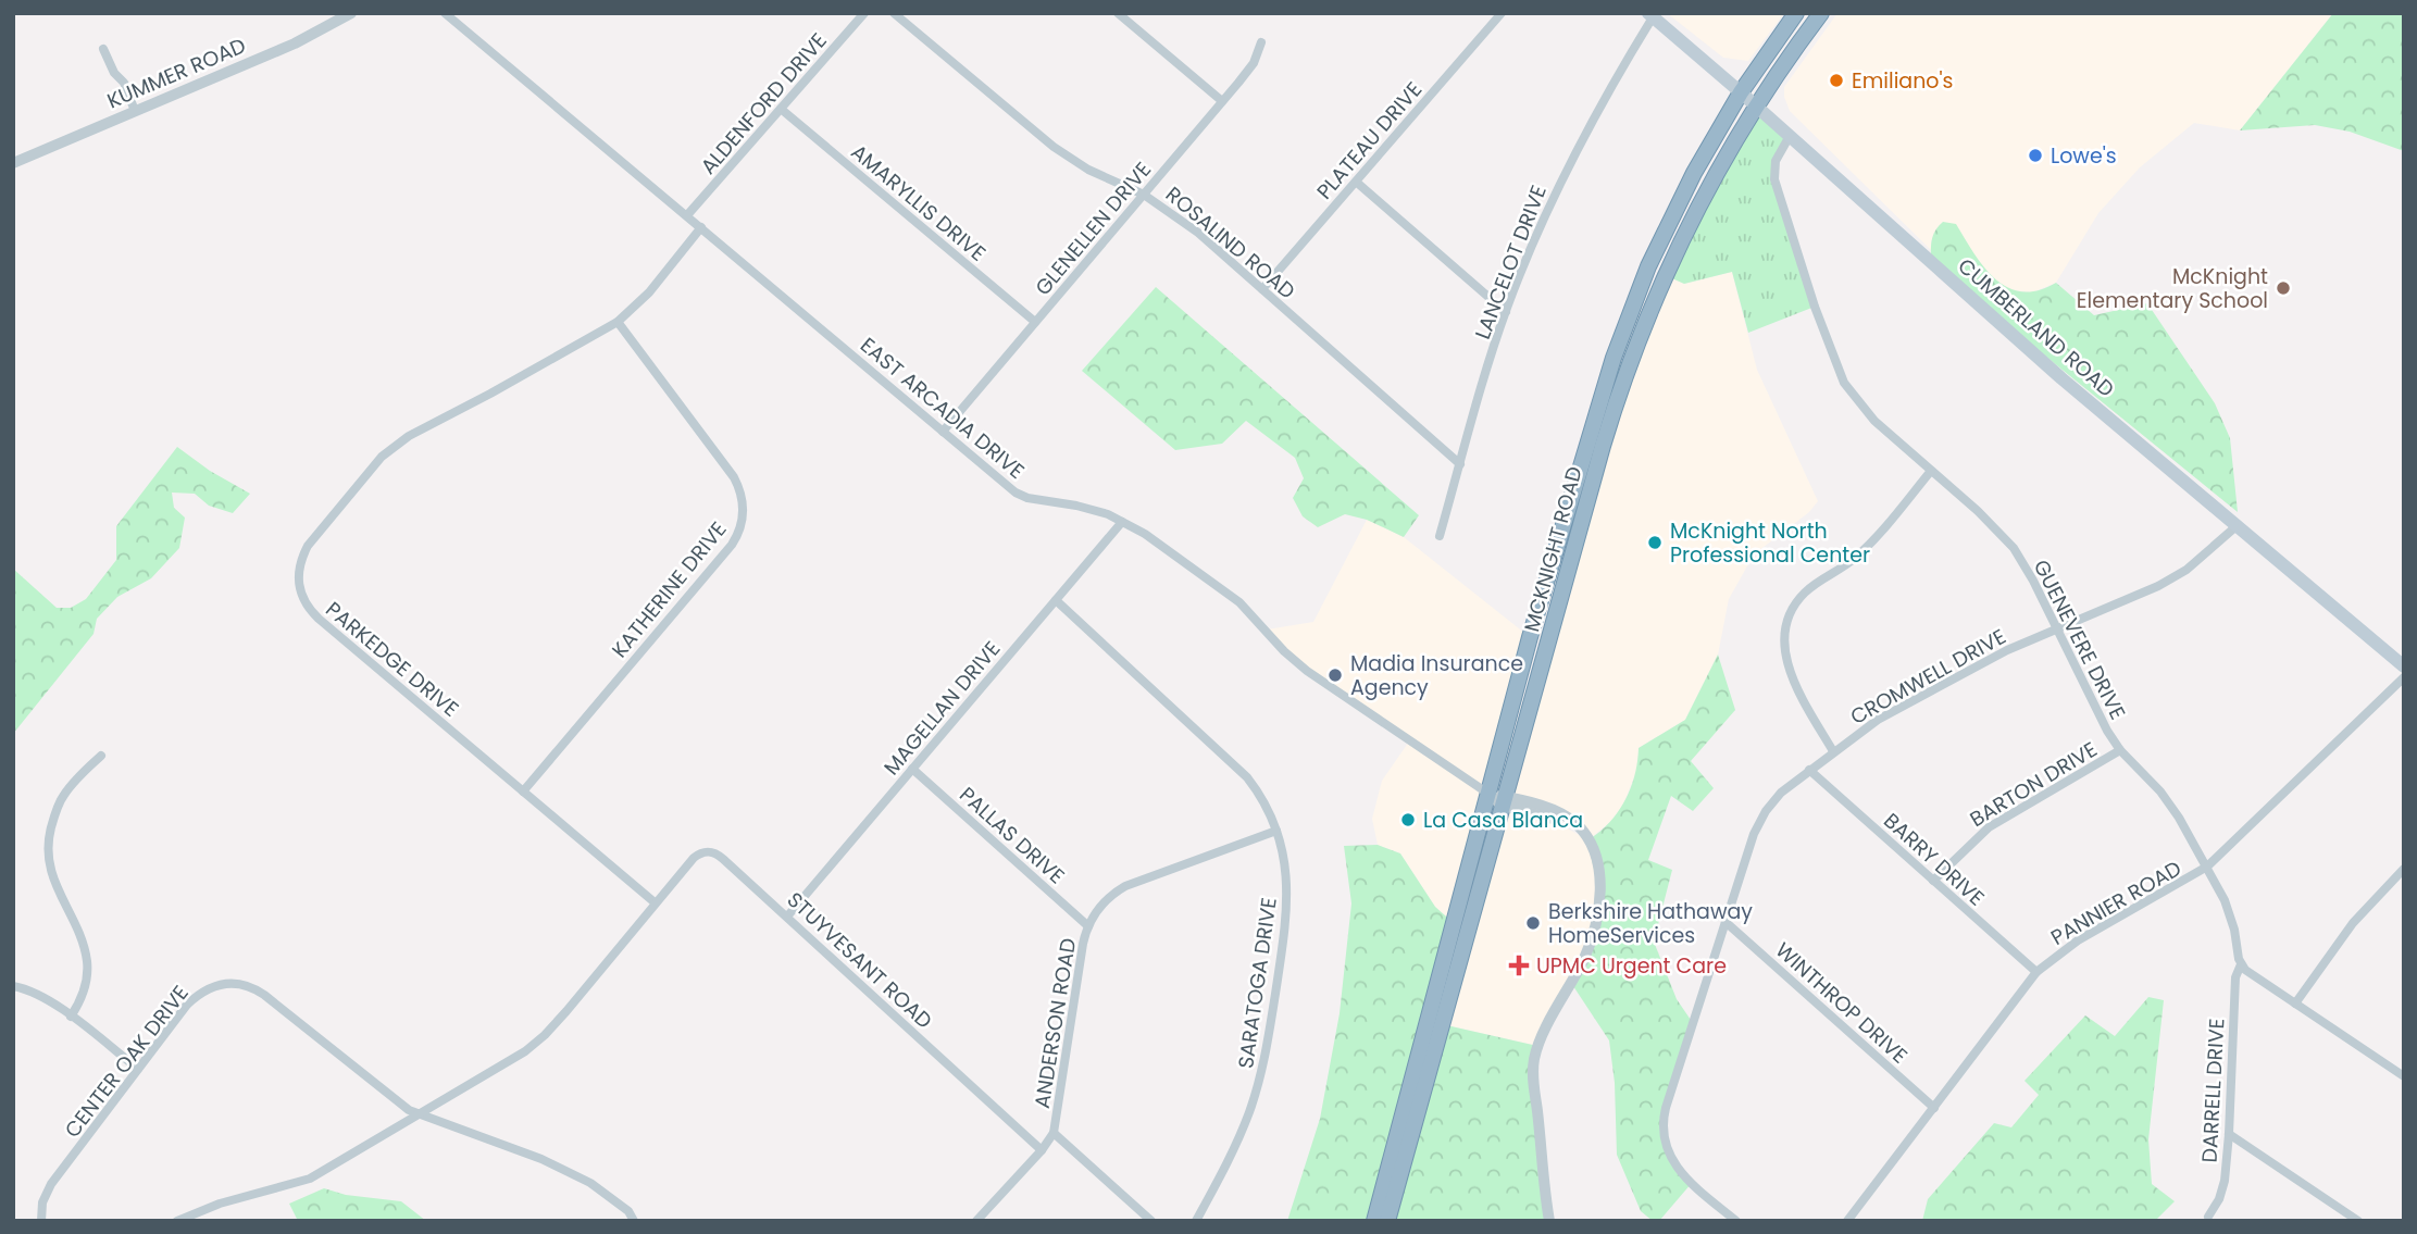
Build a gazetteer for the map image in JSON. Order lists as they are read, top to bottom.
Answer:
{
  "streets": {
    "highway": ["MCKNIGHT ROAD"],
    "main road": ["CUMBERLAND ROAD"],
    "street": [
      "KUMMER ROAD",
      "ALDENFORD DRIVE",
      "PLATEAU DRIVE",
      "AMARYLLIS DRIVE",
      "GLENELLEN DRIVE",
      "ROSALIND ROAD",
      "LANCELOT DRIVE",
      "EAST ARCADIA DRIVE",
      "KATHERINE DRIVE",
      "GUENEVERE DRIVE",
      "PARKEDGE DRIVE",
      "CROMWELL DRIVE",
      "MAGELLAN DRIVE",
      "BARTON DRIVE",
      "PALLAS DRIVE",
      "BARRY DRIVE",
      "PANNIER ROAD",
      "STUYVESANT ROAD",
      "SARATOGA DRIVE",
      "WINTHROP DRIVE",
      "ANDERSON ROAD",
      "CENTER OAK DRIVE",
      "DARRELL DRIVE"
    ]
  },
  "crossings": [
    ["ALDENFORD DRIVE", "AMARYLLIS DRIVE"],
    ["ALDENFORD DRIVE", "EAST ARCADIA DRIVE"],
    ["PLATEAU DRIVE", "ROSALIND ROAD"],
    ["AMARYLLIS DRIVE", "GLENELLEN DRIVE"],
    ["GLENELLEN DRIVE", "ROSALIND ROAD"],
    ["GLENELLEN DRIVE", "EAST ARCADIA DRIVE"],
    ["ROSALIND ROAD", "LANCELOT DRIVE"],
    ["LANCELOT DRIVE", "CUMBERLAND ROAD"],
    ["CUMBERLAND ROAD", "MCKNIGHT ROAD"],
    ["CUMBERLAND ROAD", "GUENEVERE DRIVE"],
    ["CUMBERLAND ROAD", "CROMWELL DRIVE"],
    ["EAST ARCADIA DRIVE", "MCKNIGHT ROAD"],
    ["EAST ARCADIA DRIVE", "PARKEDGE DRIVE"],
    ["EAST ARCADIA DRIVE", "MAGELLAN DRIVE"],
    ["KATHERINE DRIVE", "PARKEDGE DRIVE"],
    ["GUENEVERE DRIVE", "CROMWELL DRIVE"],
    ["GUENEVERE DRIVE", "BARTON DRIVE"],
    ["GUENEVERE DRIVE", "PANNIER ROAD"],
    ["GUENEVERE DRIVE", "DARRELL DRIVE"],
    ["PARKEDGE DRIVE", "STUYVESANT ROAD"],
    ["CROMWELL DRIVE", "BARRY DRIVE"],
    ["CROMWELL DRIVE", "WINTHROP DRIVE"],
    ["MAGELLAN DRIVE", "PALLAS DRIVE"],
    ["MAGELLAN DRIVE", "STUYVESANT ROAD"],
    ["MAGELLAN DRIVE", "SARATOGA DRIVE"],
    ["BARTON DRIVE", "BARRY DRIVE"],
    ["PALLAS DRIVE", "ANDERSON ROAD"],
    ["BARRY DRIVE", "PANNIER ROAD"],
    ["PANNIER ROAD", "WINTHROP DRIVE"],
    ["STUYVESANT ROAD", "ANDERSON ROAD"],
    ["SARATOGA DRIVE", "ANDERSON ROAD"]
  ],
  "places": {
    "other": [
      "Emiliano's",
      "Lowe's",
      "McKnight Elementary School",
      "McKnight North Professional Center",
      "Madia Insurance Agency",
      "La Casa Blanca",
      "Berkshire Hathaway HomeServices"
    ],
    "health": ["UPMC Urgent Care"]
  }
}
